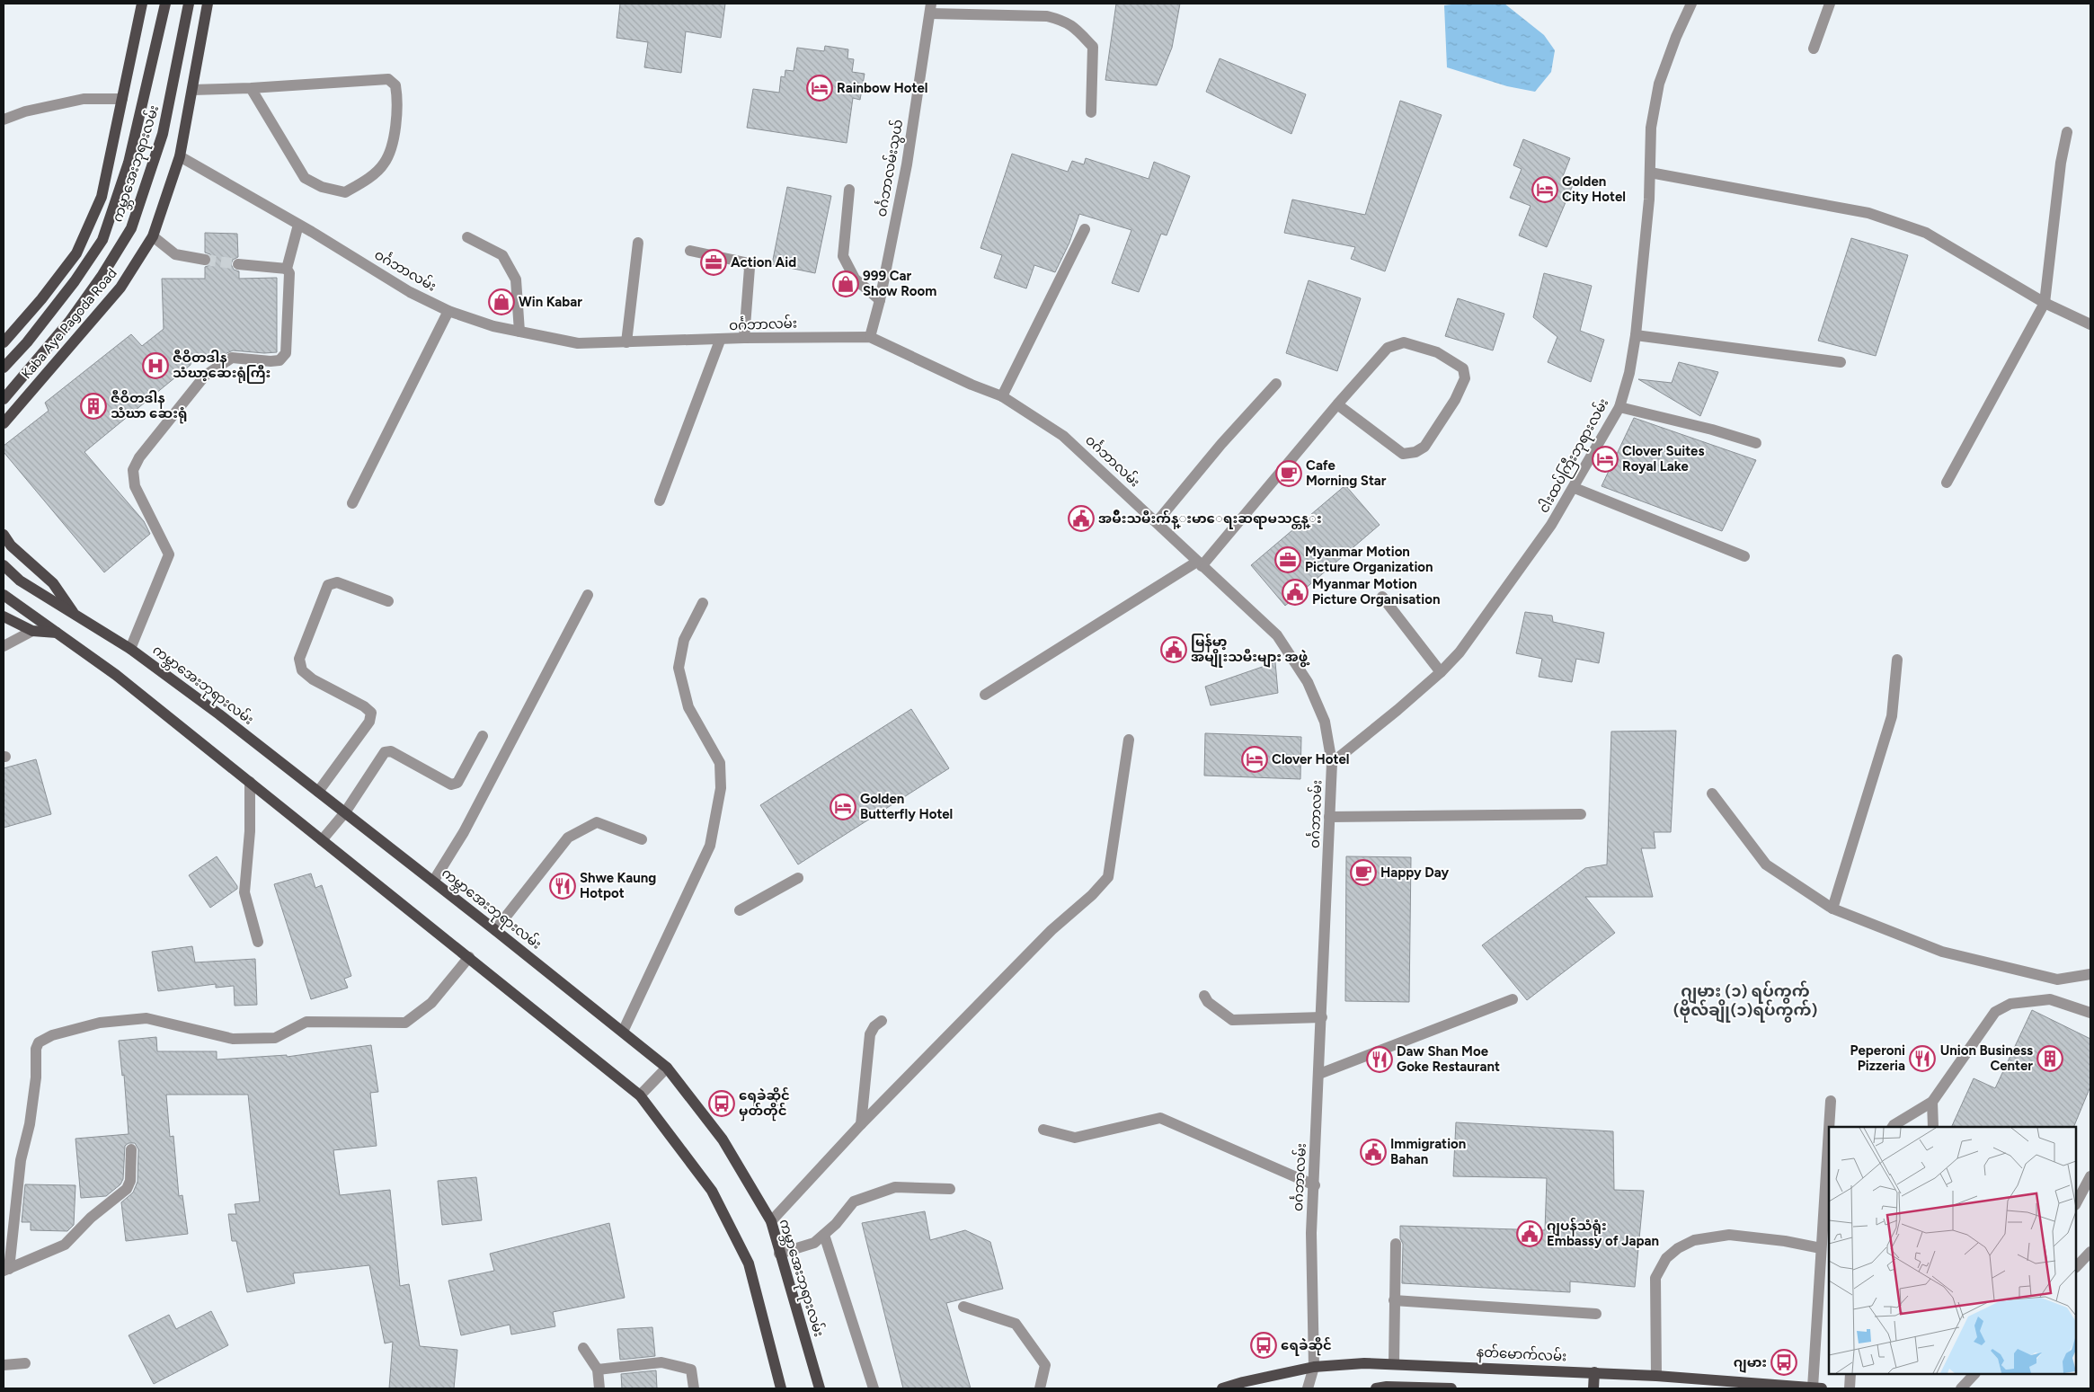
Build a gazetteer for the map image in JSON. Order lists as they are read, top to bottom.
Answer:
{
  "streets": {
    "main road": ["ကမ္ဘာအေးဘုရားလမ်း", "Kaba Aye Pagoda Road", "နတ်မောက်လမ်း"],
    "street": ["ဝင်္ဂဘာလမ်းသွယ်", "ဝင်္ဂဘာလမ်း", "ငါးထပ်ကြီးဘုရားလမ်း"]
  },
  "crossings": [
    ["ဝင်္ဂဘာလမ်းသွယ်", "ဝင်္ဂဘာလမ်း"],
    ["ဝင်္ဂဘာလမ်း", "Kaba Aye Pagoda Road"],
    ["ဝင်္ဂဘာလမ်း", "ငါးထပ်ကြီးဘုရားလမ်း"],
    ["ဝင်္ဂဘာလမ်း", "နတ်မောက်လမ်း"]
  ],
  "districts": ["ဂျမား (၁) ရပ်ကွက် (ဗိုလ်ချို(၁)ရပ်ကွက်)"],
  "places": {
    "hotel": [
      "Rainbow Hotel",
      "Golden City Hotel",
      "Clover Suites Royal Lake",
      "Clover Hotel",
      "Golden Butterfly Hotel"
    ],
    "office": ["Action Aid", "Myanmar Motion Picture Organization"],
    "shop": ["999 Car Show Room", "Win Kabar"],
    "hospital": ["ဇီဝိတဒါန သံဃာ့ဆေးရုံကြီး"],
    "building": ["ဇီဝိတဒါန သံဃာ ဆေးရုံ", "Union Business Center"],
    "cafe": ["Cafe Morning Star", "Happy Day"],
    "public building": [
      "အမ်ိဳးသမီးက်န္းမာေရးဆရာမသင္တန္း",
      "Myanmar Motion Picture Organisation",
      "မြန်မာ့ အမျိုးသမီးများ အဖွဲ့",
      "Immigration Bahan",
      "ဂျပန်သံရုံး Embassy of Japan"
    ],
    "restaurant": ["Shwe Kaung Hotpot", "Peperoni Pizzeria", "Daw Shan Moe Goke Restaurant"],
    "bus stop": ["ရေခဲဆိုင် မှတ်တိုင်", "ရေခဲဆိုင်", "ဂျမား"]
  }
}
